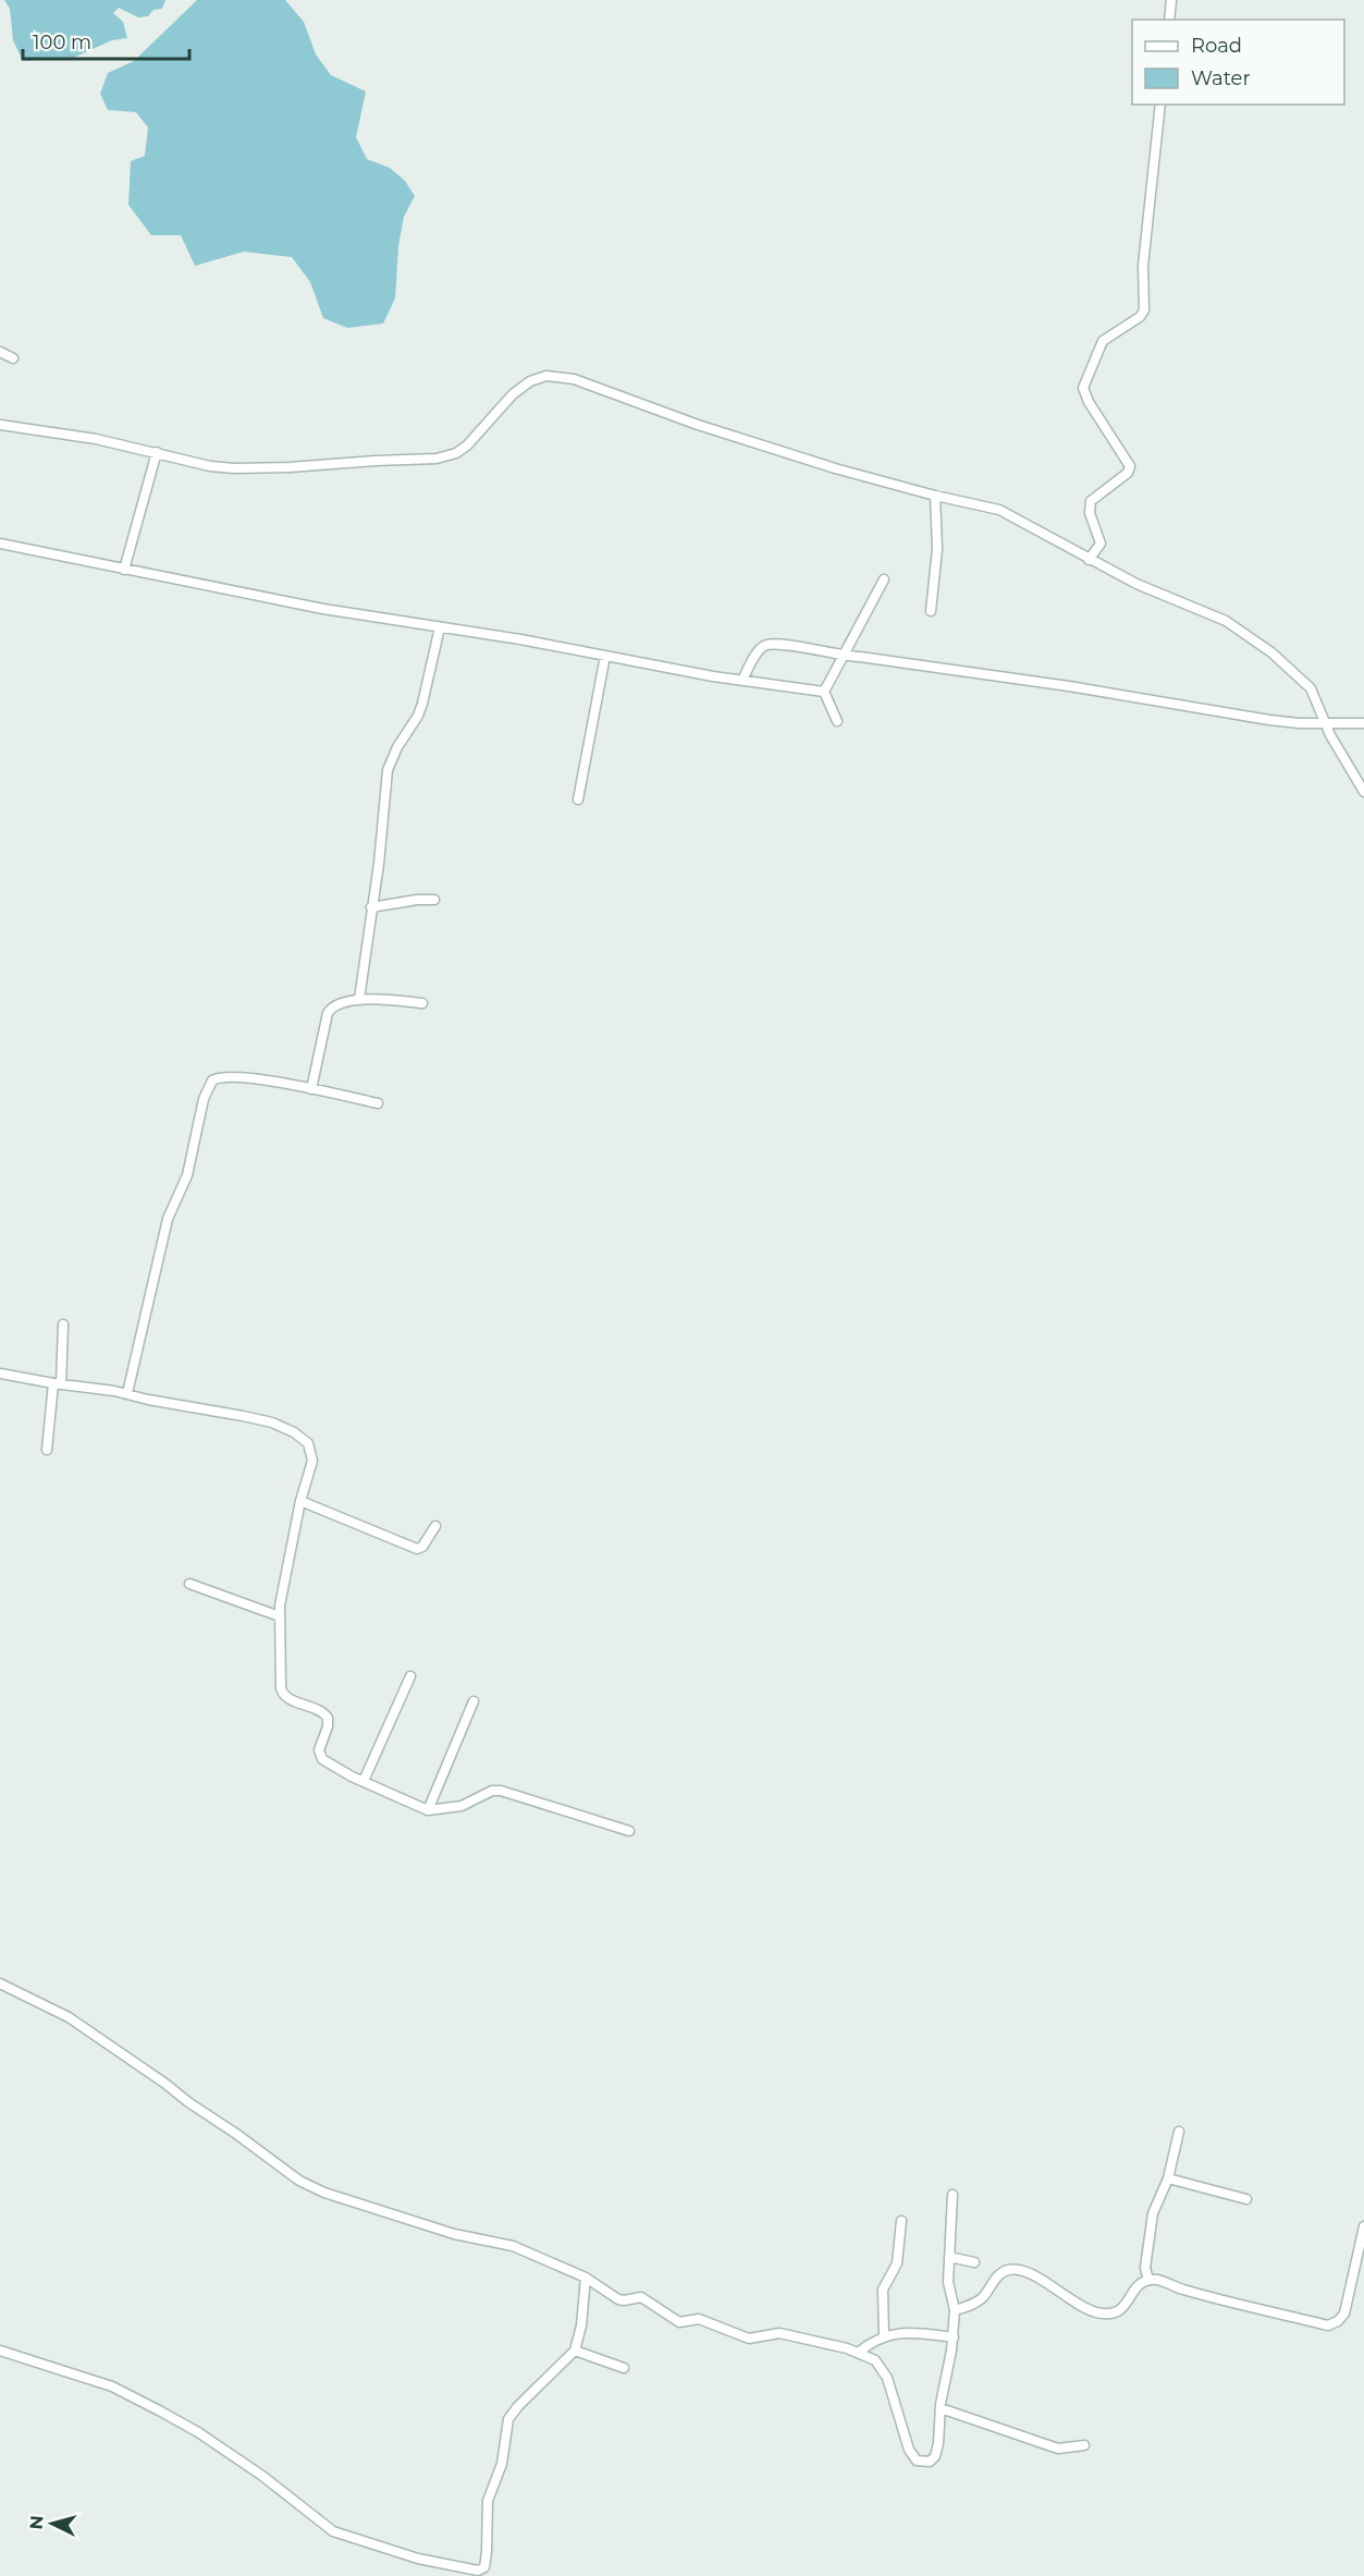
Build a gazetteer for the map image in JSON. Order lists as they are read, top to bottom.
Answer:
{
  "legend": ["Road", "Water"],
  "scale_bar": "100 m",
  "north": "left"
}
